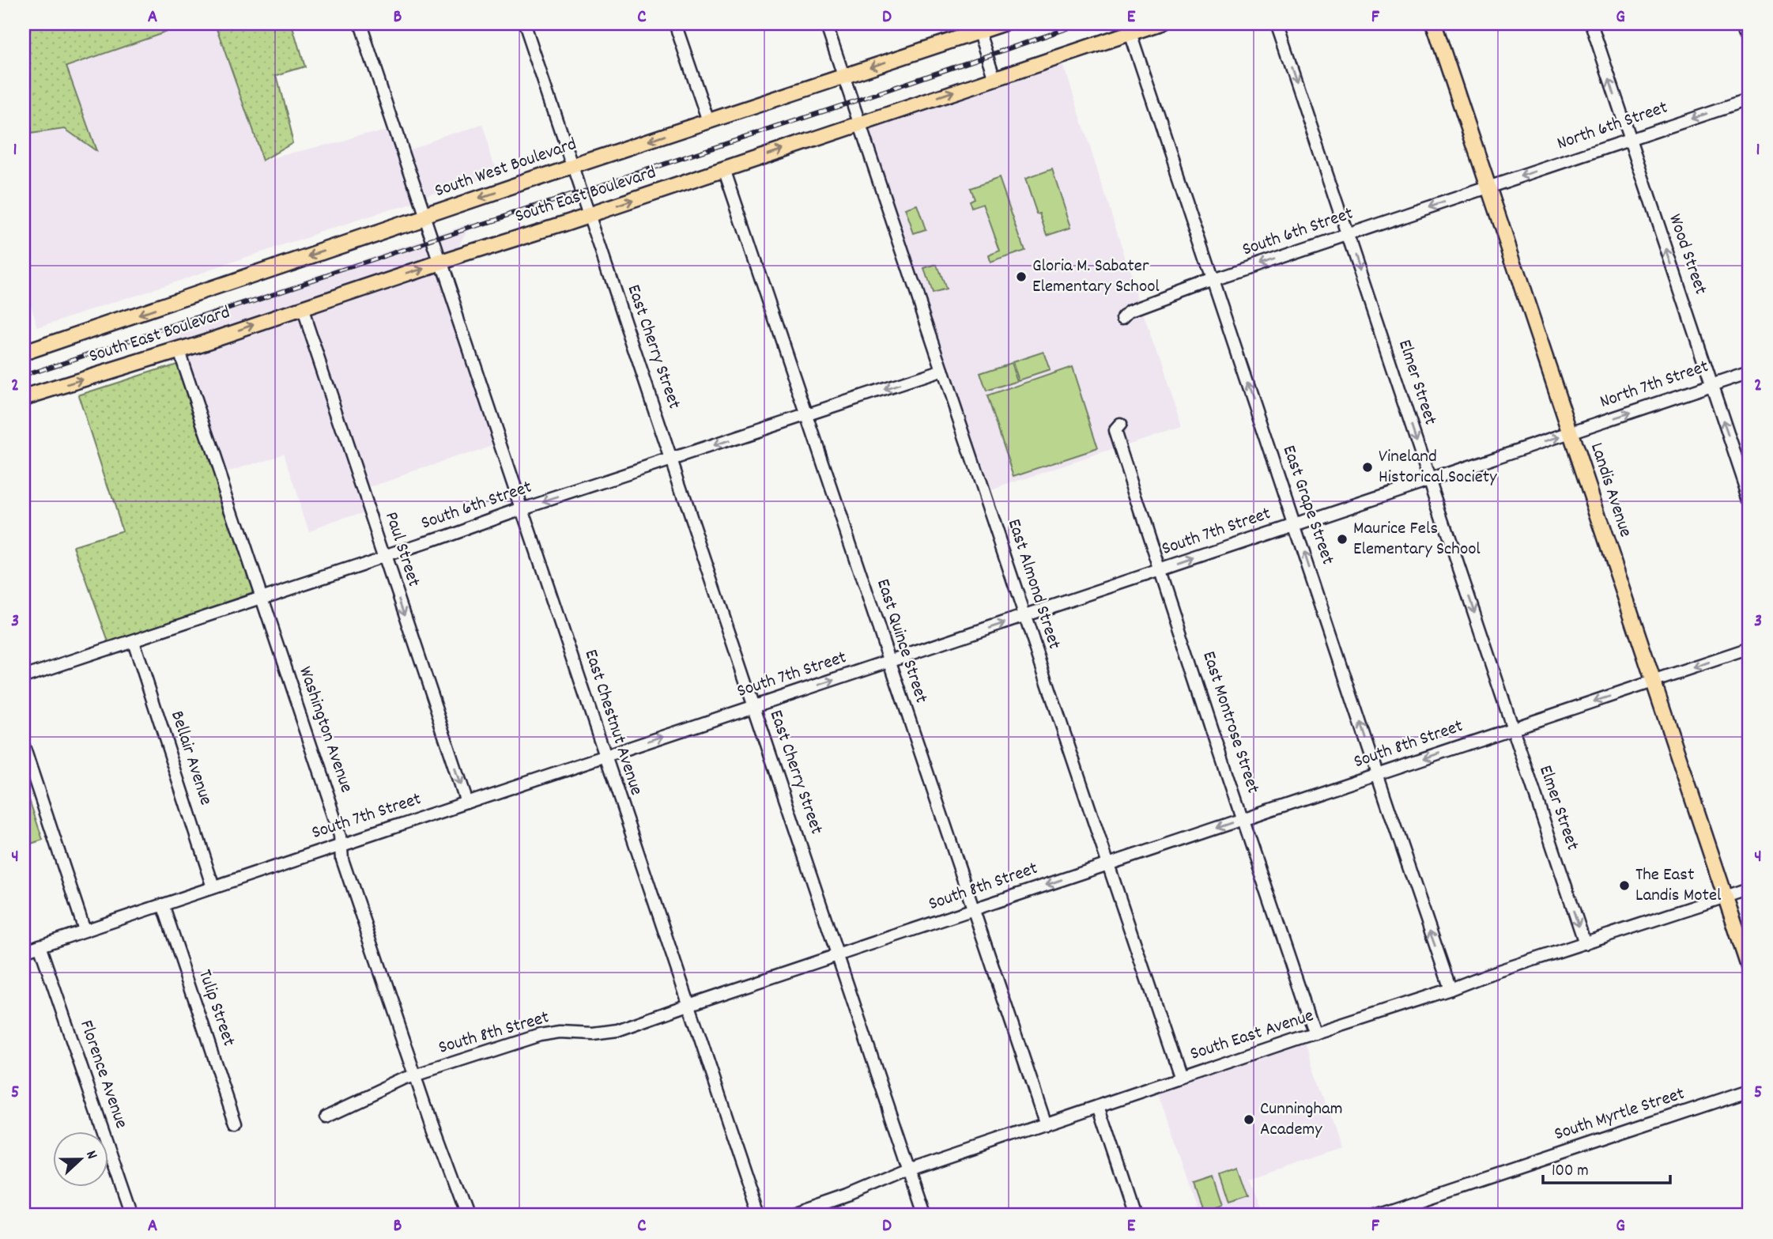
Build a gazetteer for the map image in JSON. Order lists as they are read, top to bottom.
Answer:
{
  "streets": {
    "main road": ["South West Boulevard", "South East Boulevard", "Landis Avenue"],
    "street": [
      "North 6th Street",
      "South 6th Street",
      "Wood Street",
      "East Cherry Street",
      "Elmer Street",
      "North 7th Street",
      "East Grape Street",
      "South 7th Street",
      "Paul Street",
      "East Almond Street",
      "East Quince Street",
      "East Chestnut Avenue",
      "East Montrose Street",
      "Washington Avenue",
      "South 8th Street",
      "Bellair Avenue",
      "Tulip Street",
      "South East Avenue",
      "Florence Avenue",
      "South Myrtle Street"
    ]
  },
  "crossings": [
    ["North 6th Street", "South 6th Street"],
    ["North 6th Street", "Wood Street"],
    ["North 6th Street", "Landis Avenue"],
    ["South West Boulevard", "East Cherry Street"],
    ["South West Boulevard", "East Almond Street"],
    ["South West Boulevard", "East Chestnut Avenue"],
    ["South East Boulevard", "East Cherry Street"],
    ["South East Boulevard", "East Grape Street"],
    ["South East Boulevard", "Paul Street"],
    ["South East Boulevard", "East Almond Street"],
    ["South East Boulevard", "East Quince Street"],
    ["South East Boulevard", "East Chestnut Avenue"],
    ["South East Boulevard", "Washington Avenue"],
    ["South 6th Street", "East Cherry Street"],
    ["South 6th Street", "Elmer Street"],
    ["South 6th Street", "Landis Avenue"],
    ["South 6th Street", "East Grape Street"],
    ["South 6th Street", "Paul Street"],
    ["South 6th Street", "East Almond Street"],
    ["South 6th Street", "East Quince Street"],
    ["South 6th Street", "East Chestnut Avenue"],
    ["South 6th Street", "Washington Avenue"],
    ["South 6th Street", "Bellair Avenue"],
    ["Wood Street", "North 7th Street"],
    ["East Cherry Street", "South 7th Street"],
    ["East Cherry Street", "South 8th Street"],
    ["East Cherry Street", "South East Avenue"],
    ["Elmer Street", "South 7th Street"],
    ["Elmer Street", "South 8th Street"],
    ["Elmer Street", "South East Avenue"],
    ["North 7th Street", "Landis Avenue"],
    ["North 7th Street", "South 7th Street"],
    ["Landis Avenue", "South 7th Street"],
    ["Landis Avenue", "South 8th Street"],
    ["Landis Avenue", "South East Avenue"],
    ["East Grape Street", "South 7th Street"],
    ["East Grape Street", "South 8th Street"],
    ["East Grape Street", "South East Avenue"],
    ["South 7th Street", "Paul Street"],
    ["South 7th Street", "East Almond Street"],
    ["South 7th Street", "East Quince Street"],
    ["South 7th Street", "East Chestnut Avenue"],
    ["South 7th Street", "East Montrose Street"],
    ["South 7th Street", "Washington Avenue"],
    ["South 7th Street", "Bellair Avenue"],
    ["South 7th Street", "Tulip Street"],
    ["South 7th Street", "Florence Avenue"],
    ["East Almond Street", "South 8th Street"],
    ["East Almond Street", "South East Avenue"],
    ["East Quince Street", "South 8th Street"],
    ["East Quince Street", "South East Avenue"],
    ["East Chestnut Avenue", "South 8th Street"],
    ["East Montrose Street", "South 8th Street"],
    ["East Montrose Street", "South East Avenue"],
    ["Washington Avenue", "South 8th Street"]
  ],
  "one_way": [
    "North 6th Street",
    "South West Boulevard",
    "South East Boulevard",
    "South 6th Street",
    "Wood Street",
    "Elmer Street",
    "North 7th Street",
    "East Grape Street",
    "South 7th Street",
    "Paul Street",
    "South 8th Street"
  ],
  "places": [
    "Gloria M. Sabater Elementary School",
    "Vineland Historical Society",
    "Maurice Fels Elementary School",
    "The East Landis Motel",
    "Cunningham Academy"
  ],
  "scale_bar": "100 m",
  "north": "right",
  "grid": {
    "columns": [
      "A",
      "B",
      "C",
      "D",
      "E",
      "F",
      "G"
    ],
    "rows": [
      "1",
      "2",
      "3",
      "4",
      "5"
    ]
  }
}
